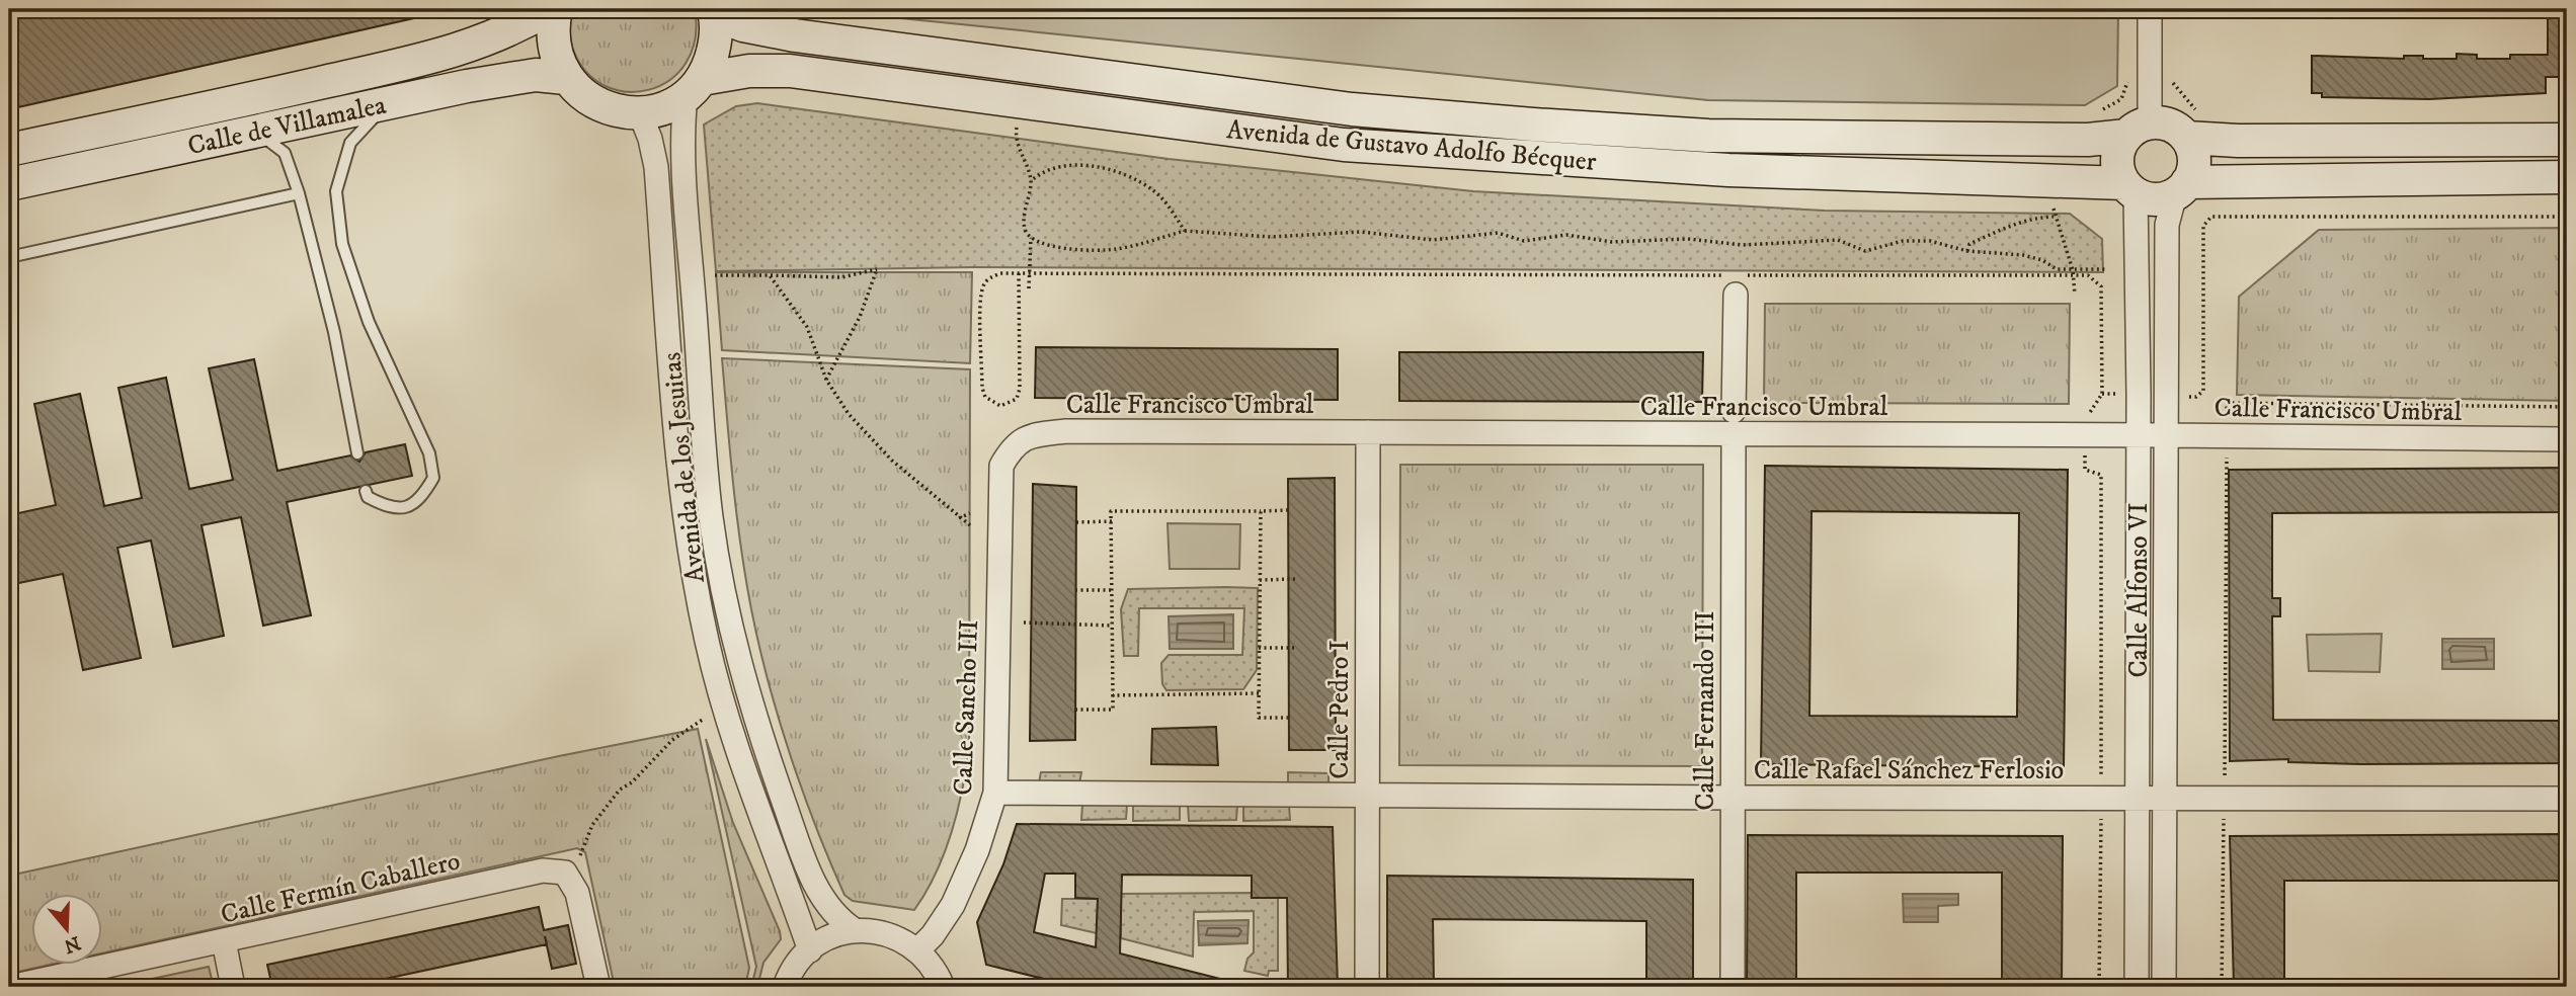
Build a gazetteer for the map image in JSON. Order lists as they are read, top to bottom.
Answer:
{
  "streets": {
    "street": [
      "Calle de Villamalea",
      "Avenida de Gustavo Adolfo Bécquer",
      "Calle Francisco Umbral",
      "Avenida de los Jesuitas",
      "Calle Alfonso VI",
      "Calle Sancho III",
      "Calle Pedro I",
      "Calle Fernando III",
      "Calle Rafael Sánchez Ferlosio",
      "Calle Fermín Caballero"
    ]
  },
  "crossings": [
    ["Avenida de Gustavo Adolfo Bécquer", "Avenida de los Jesuitas"],
    ["Avenida de Gustavo Adolfo Bécquer", "Calle Alfonso VI"],
    ["Calle Francisco Umbral", "Calle Alfonso VI"],
    ["Calle Francisco Umbral", "Calle Sancho III"],
    ["Calle Francisco Umbral", "Calle Pedro I"],
    ["Calle Francisco Umbral", "Calle Fernando III"],
    ["Calle Alfonso VI", "Calle Rafael Sánchez Ferlosio"],
    ["Calle Sancho III", "Calle Rafael Sánchez Ferlosio"],
    ["Calle Pedro I", "Calle Rafael Sánchez Ferlosio"],
    ["Calle Fernando III", "Calle Rafael Sánchez Ferlosio"]
  ],
  "north": "bottom"
}
